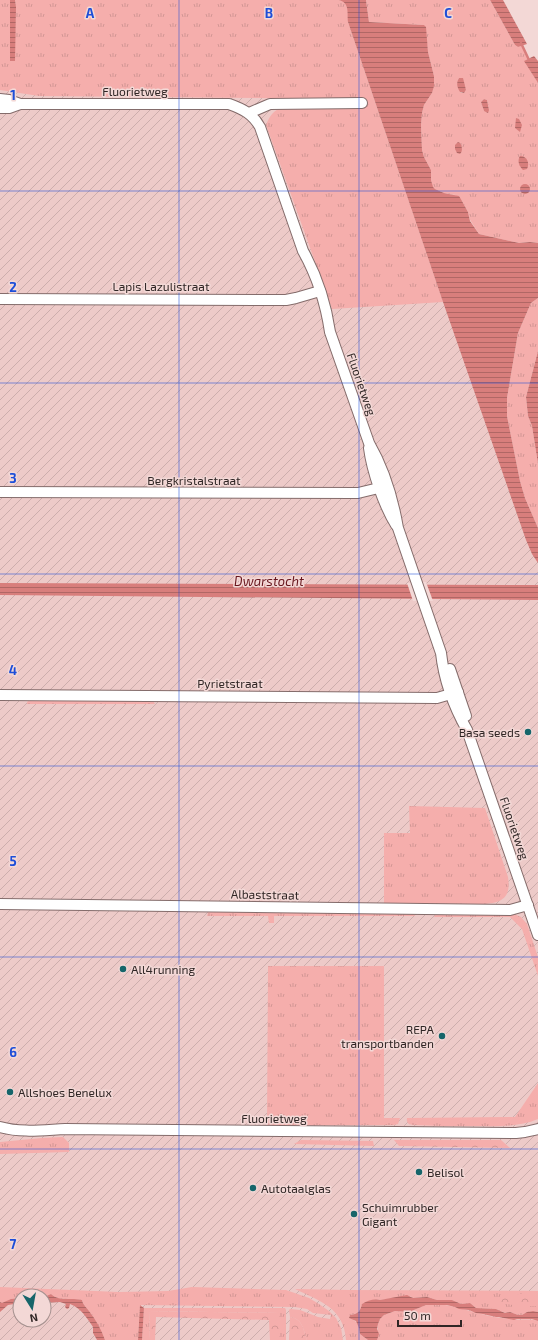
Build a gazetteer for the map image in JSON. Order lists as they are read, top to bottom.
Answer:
{
  "streets": {
    "street": [
      "Fluorietweg",
      "Lapis Lazulistraat",
      "Bergkristalstraat",
      "Pyrietstraat",
      "Albaststraat"
    ]
  },
  "crossings": [
    ["Fluorietweg", "Lapis Lazulistraat"],
    ["Fluorietweg", "Bergkristalstraat"],
    ["Fluorietweg", "Pyrietstraat"],
    ["Fluorietweg", "Albaststraat"]
  ],
  "water": ["Dwarstocht"],
  "places": [
    "Basa seeds",
    "All4running",
    "REPA transportbanden",
    "Allshoes Benelux",
    "Belisol",
    "Autotaalglas",
    "Schuimrubber Gigant"
  ],
  "scale_bar": "50 m",
  "north": "bottom",
  "grid": {
    "columns": ["A", "B", "C"],
    "rows": [
      "1",
      "2",
      "3",
      "4",
      "5",
      "6",
      "7"
    ]
  }
}
